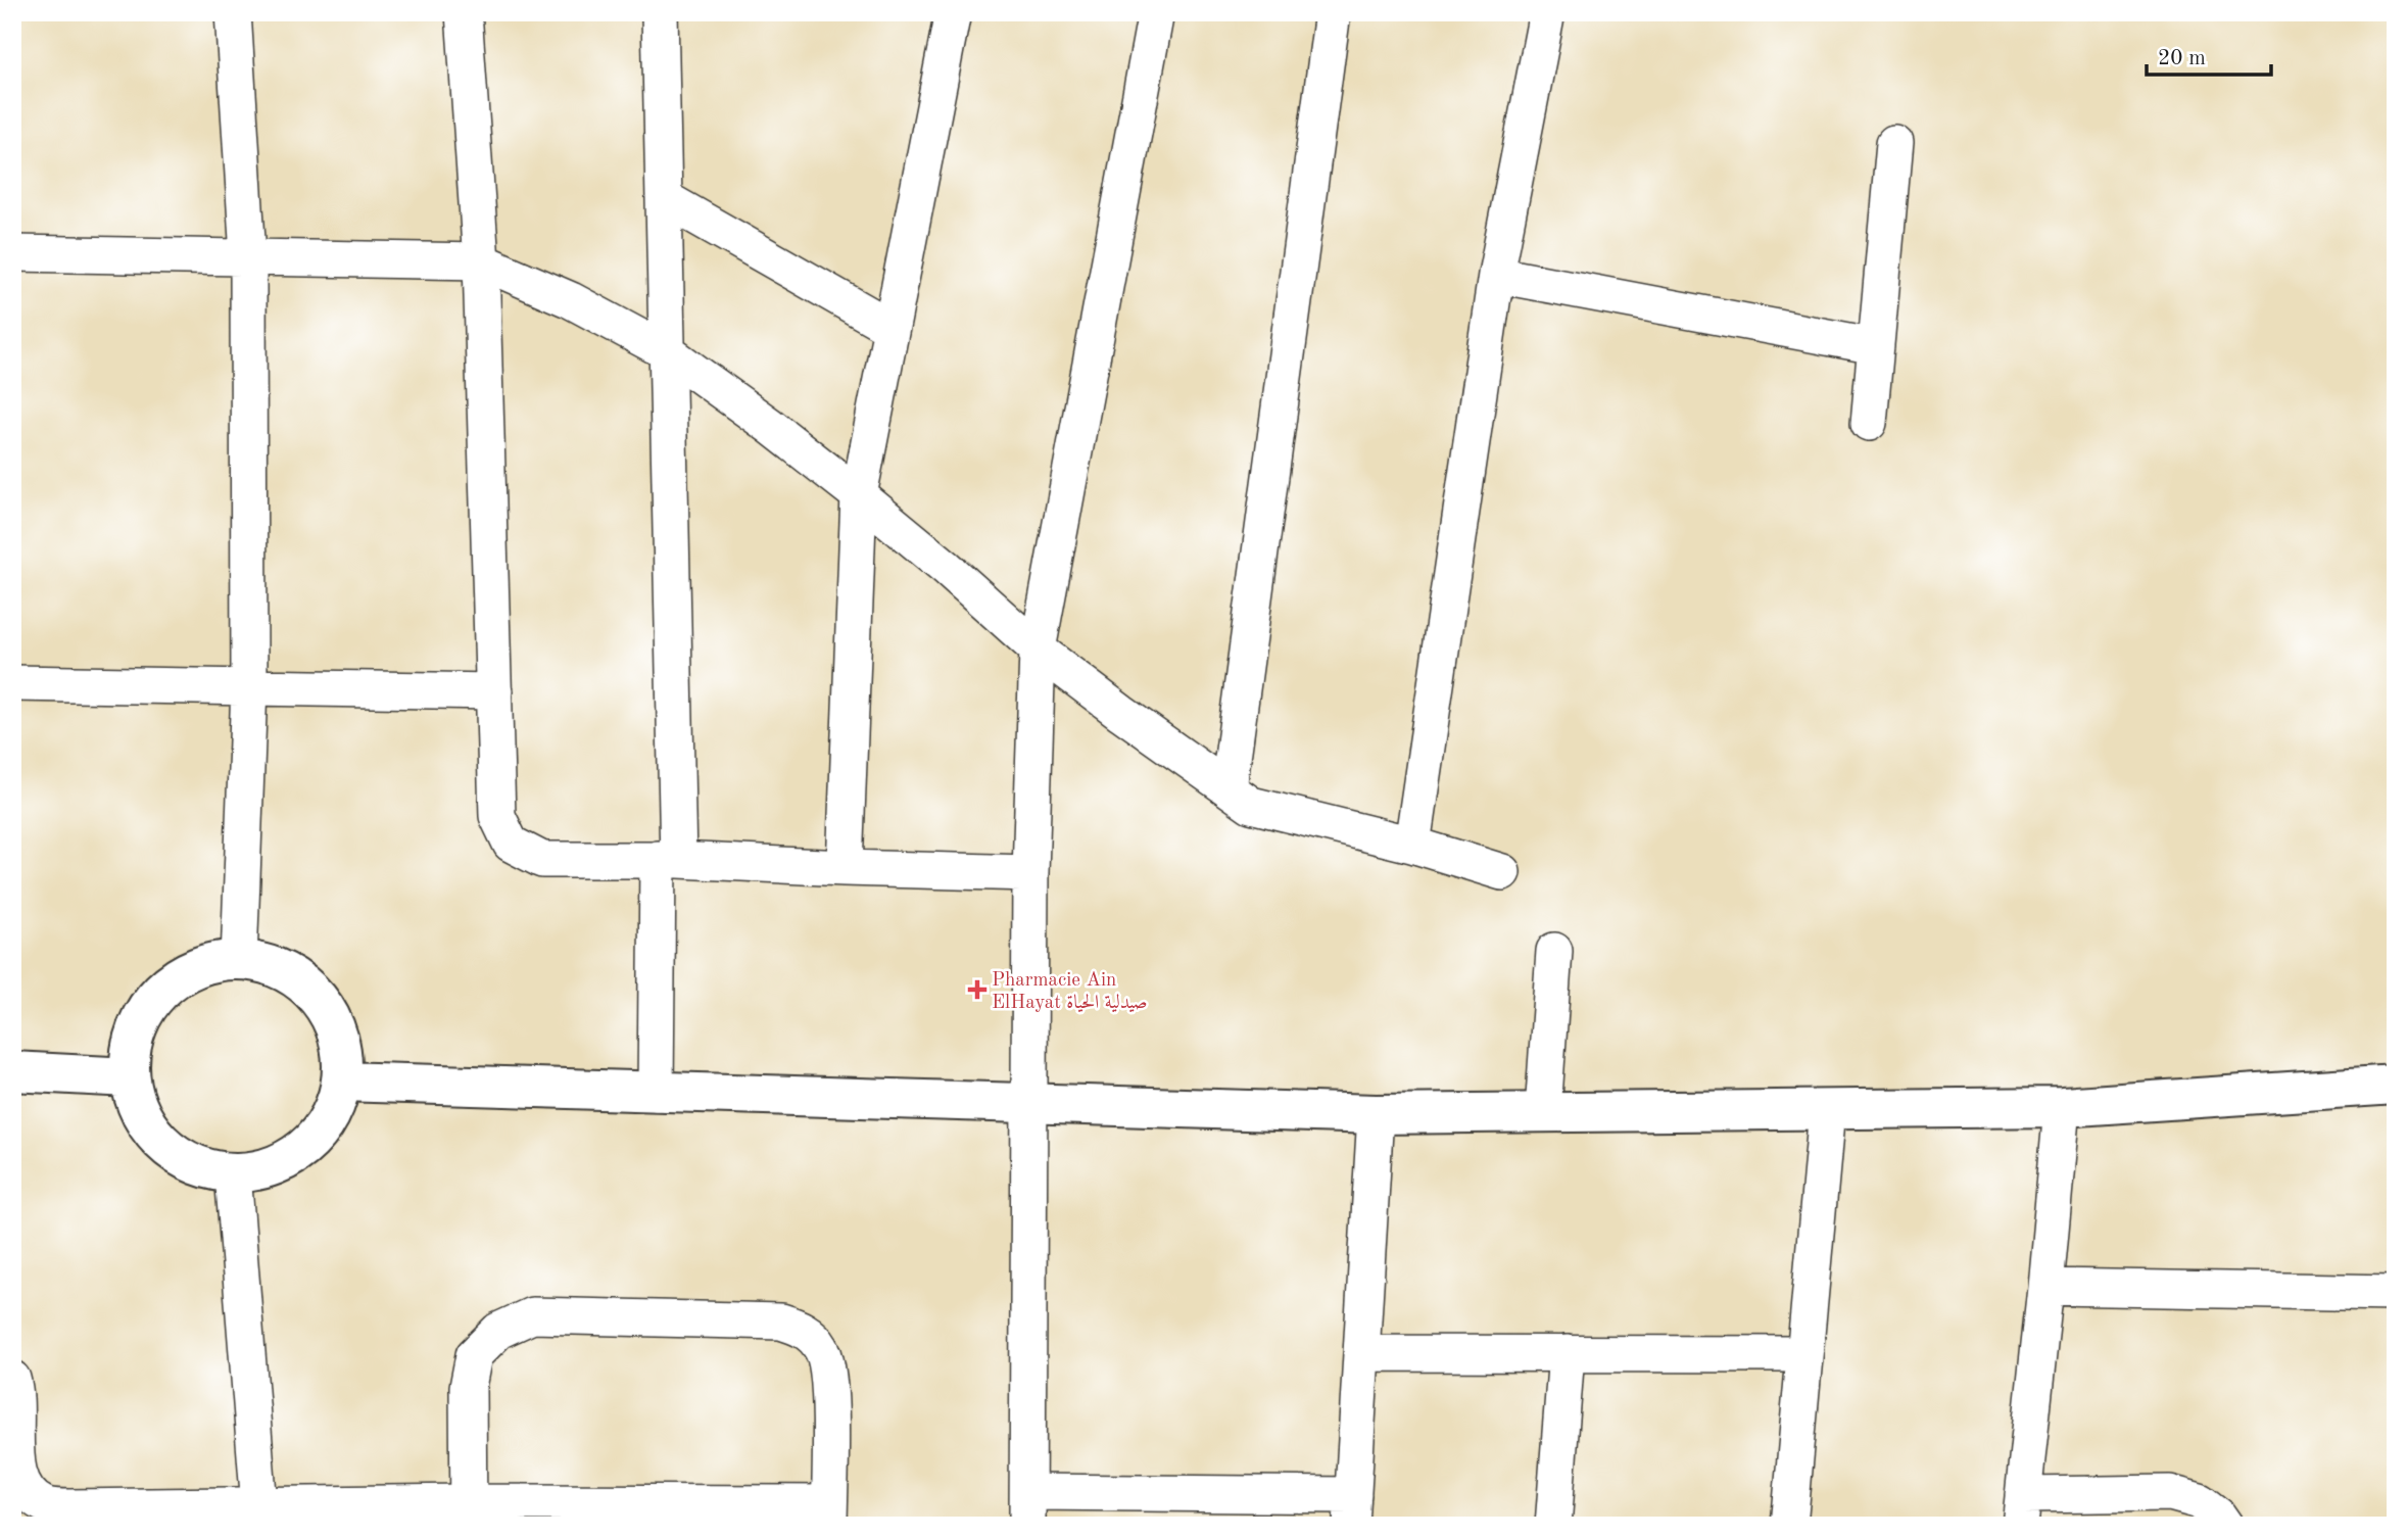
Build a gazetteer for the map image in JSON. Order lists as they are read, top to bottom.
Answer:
{
  "places": {
    "health": ["Pharmacie Ain ElHayat صيدلية الحياة"]
  },
  "scale_bar": "20 m"
}
